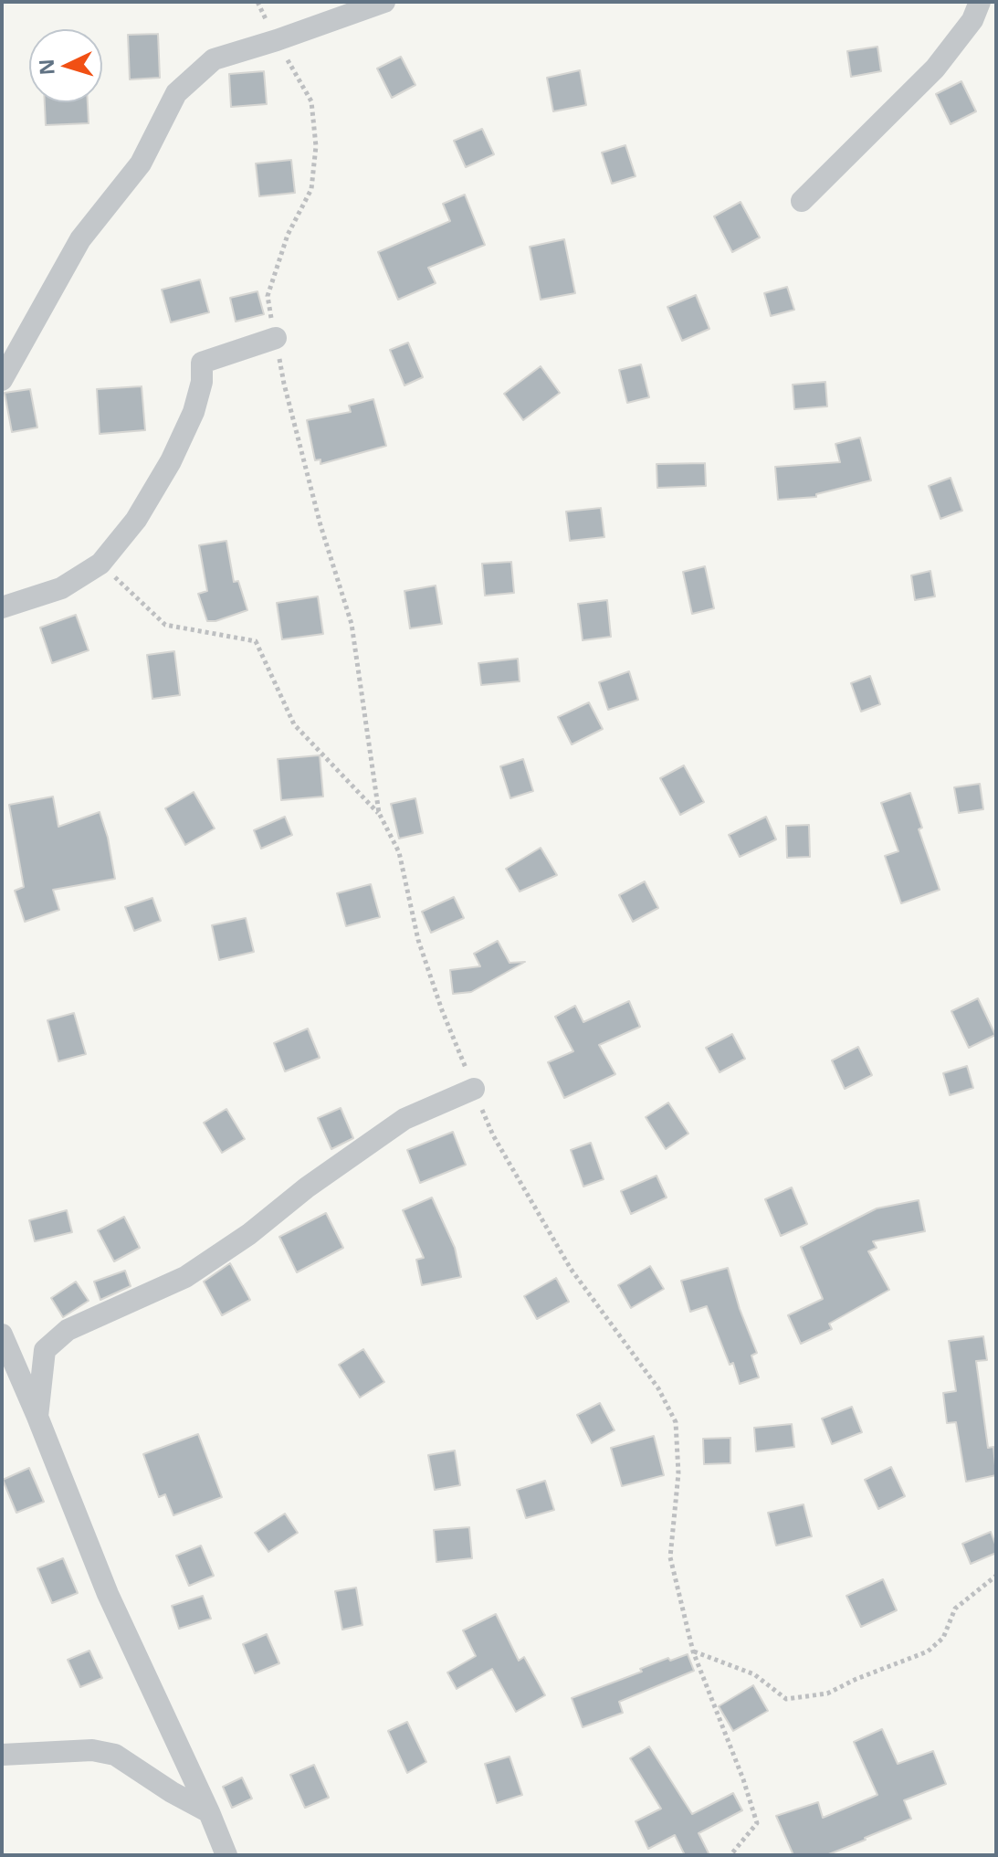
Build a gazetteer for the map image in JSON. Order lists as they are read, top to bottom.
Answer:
{
  "north": "left"
}
